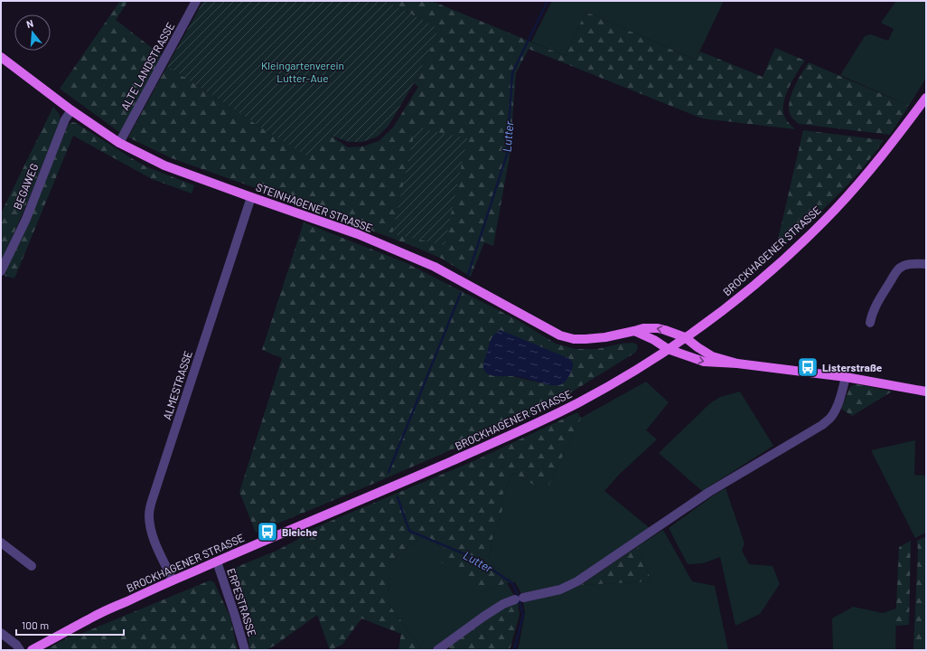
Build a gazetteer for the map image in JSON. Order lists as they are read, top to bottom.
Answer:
{
  "streets": {
    "main road": ["STEINHAGENER STRASSE", "BROCKHAGENER STRASSE"],
    "street": [
      "ALTE LANDSTRASSE",
      "BEGAWEG",
      "ALMESTRASSE",
      "ERPESTRASSE"
    ]
  },
  "crossings": [
    ["ALTE LANDSTRASSE", "STEINHAGENER STRASSE"],
    ["BEGAWEG", "STEINHAGENER STRASSE"],
    ["STEINHAGENER STRASSE", "BROCKHAGENER STRASSE"],
    ["STEINHAGENER STRASSE", "ALMESTRASSE"],
    ["BROCKHAGENER STRASSE", "ALMESTRASSE"],
    ["BROCKHAGENER STRASSE", "ERPESTRASSE"]
  ],
  "water": ["Lutter"],
  "parks": ["Kleingartenverein Lutter-Aue"],
  "places": {
    "bus stop": ["Listerstraße", "Bleiche"]
  },
  "scale_bar": "100 m",
  "north": "top"
}
